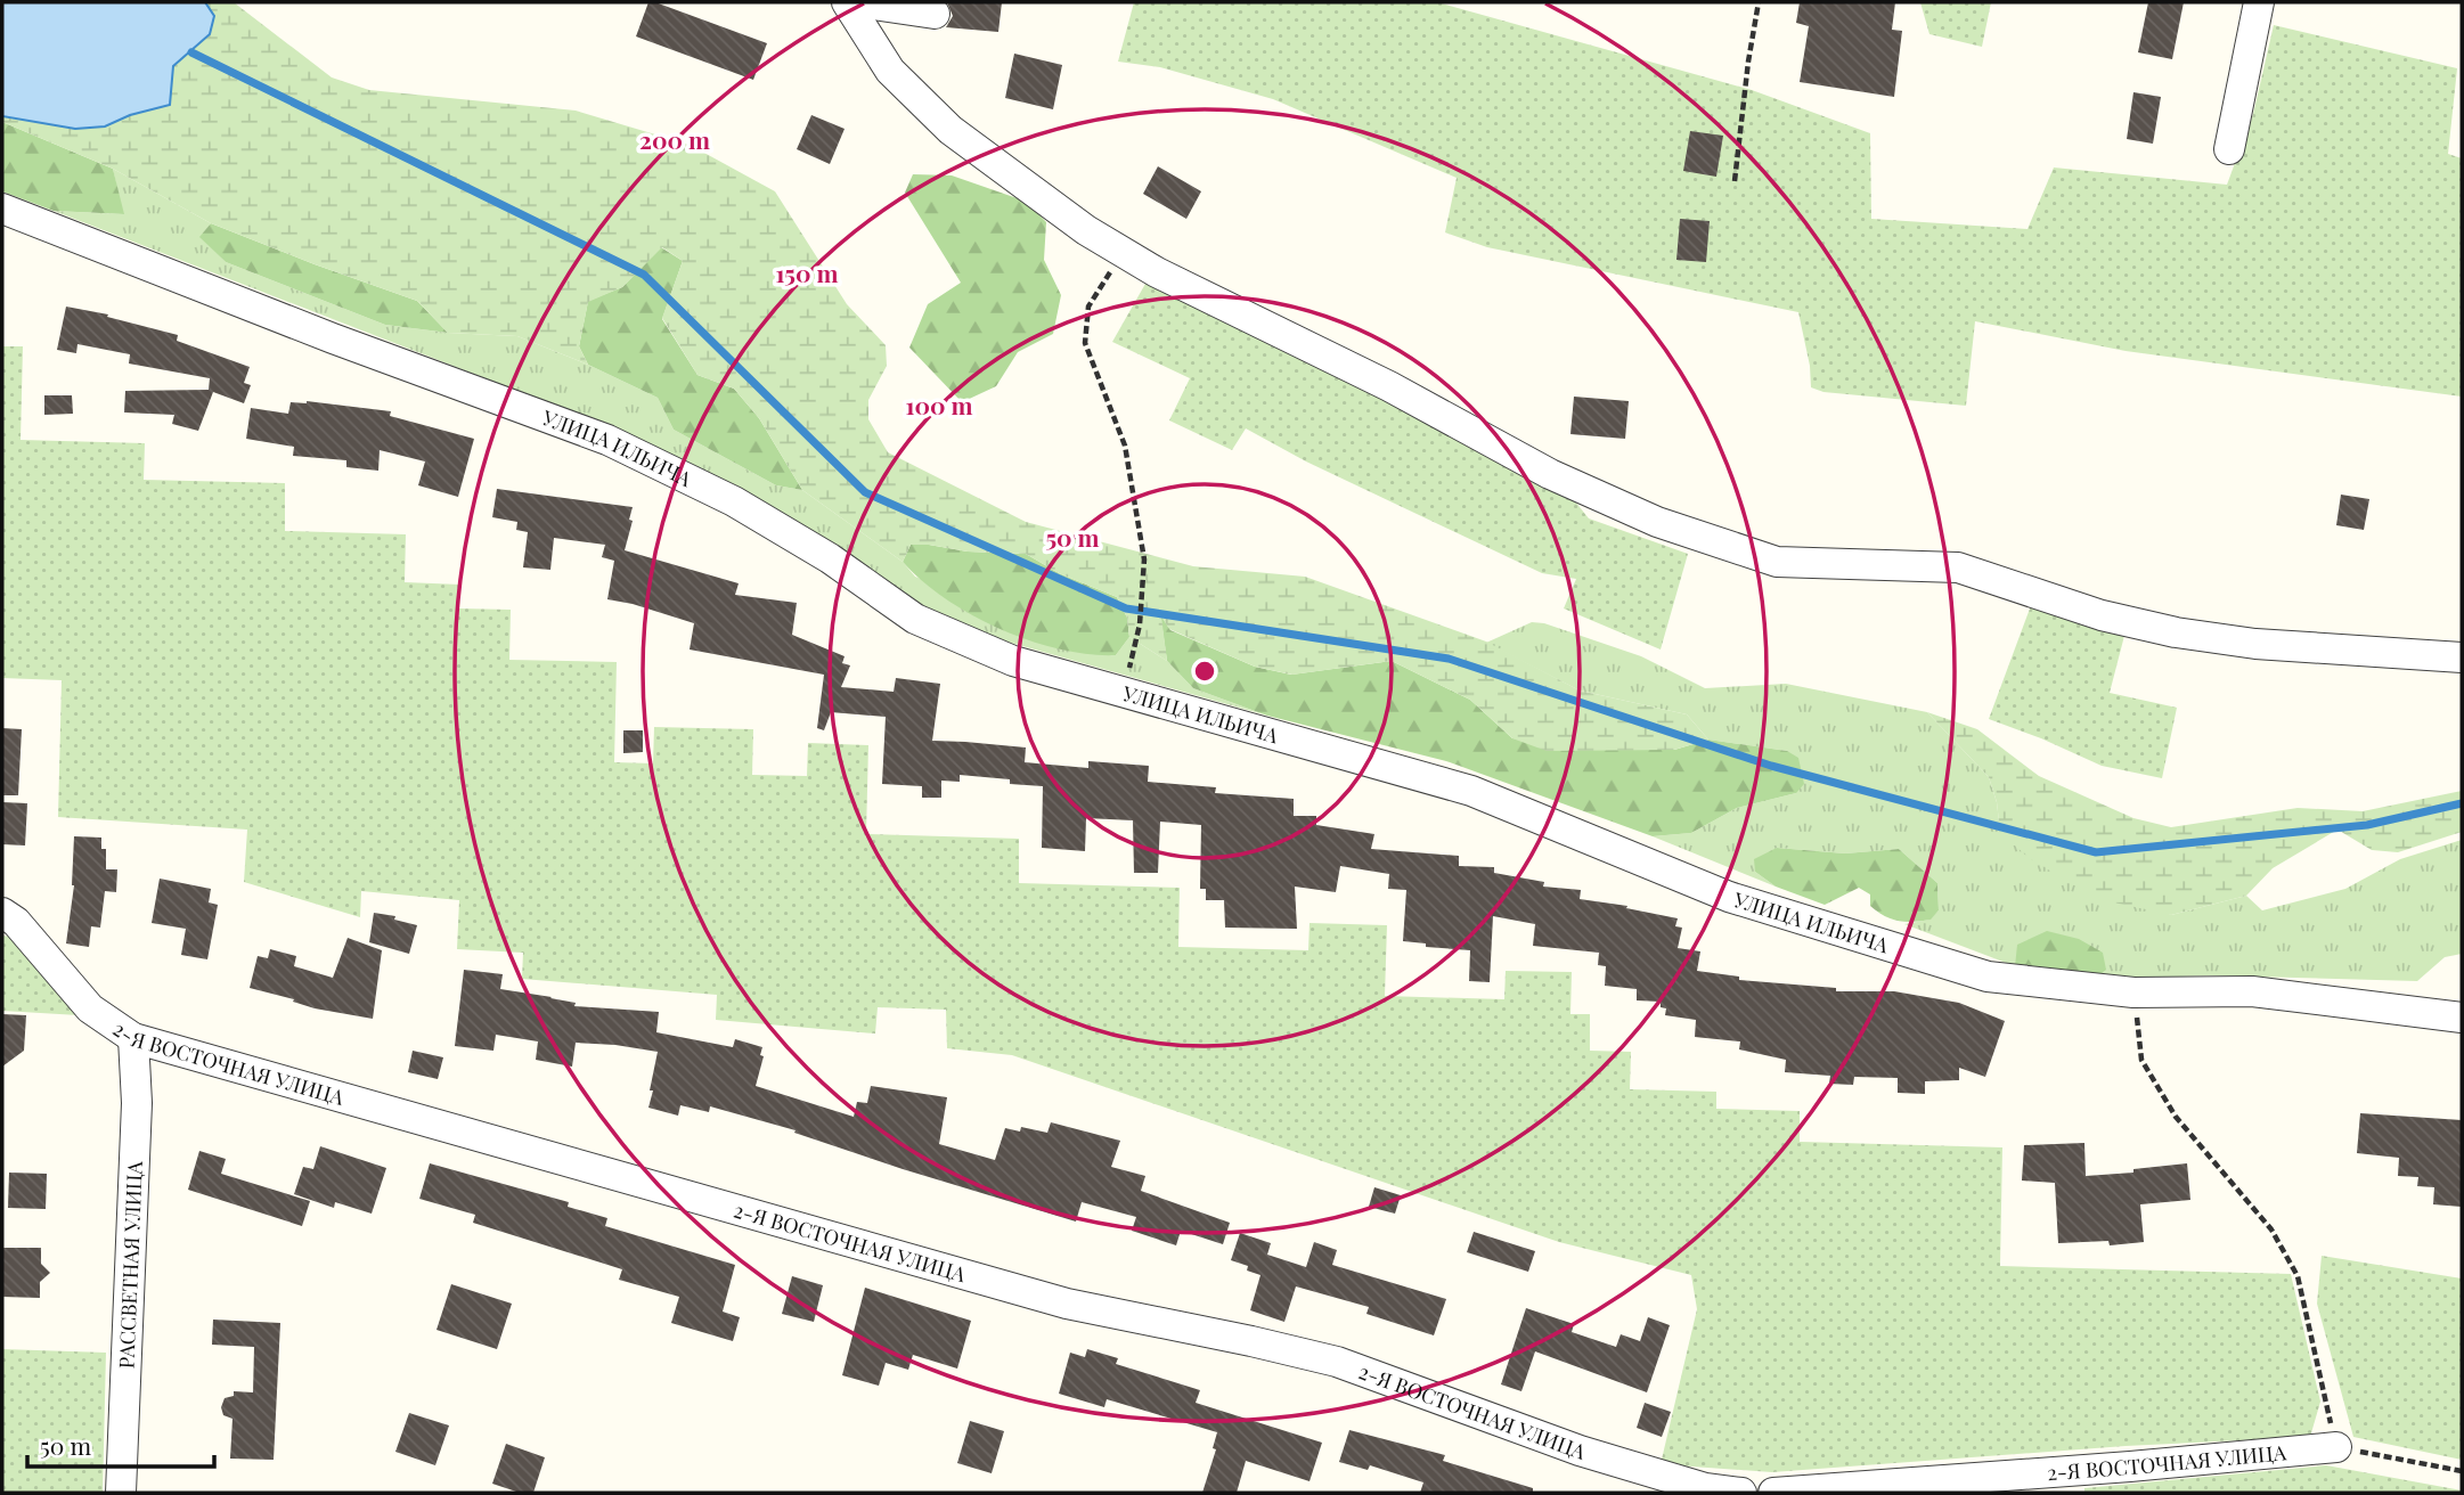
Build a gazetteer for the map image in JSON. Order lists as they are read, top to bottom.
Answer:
{
  "streets": {
    "street": ["УЛИЦА ИЛЬИЧА", "2-Я ВОСТОЧНАЯ УЛИЦА", "РАССВЕТНАЯ УЛИЦА"]
  },
  "crossings": [
    ["2-Я ВОСТОЧНАЯ УЛИЦА", "РАССВЕТНАЯ УЛИЦА"]
  ],
  "scale_bar": "50 m",
  "rings": [
    "200 m",
    "150 m",
    "100 m",
    "50 m"
  ]
}
